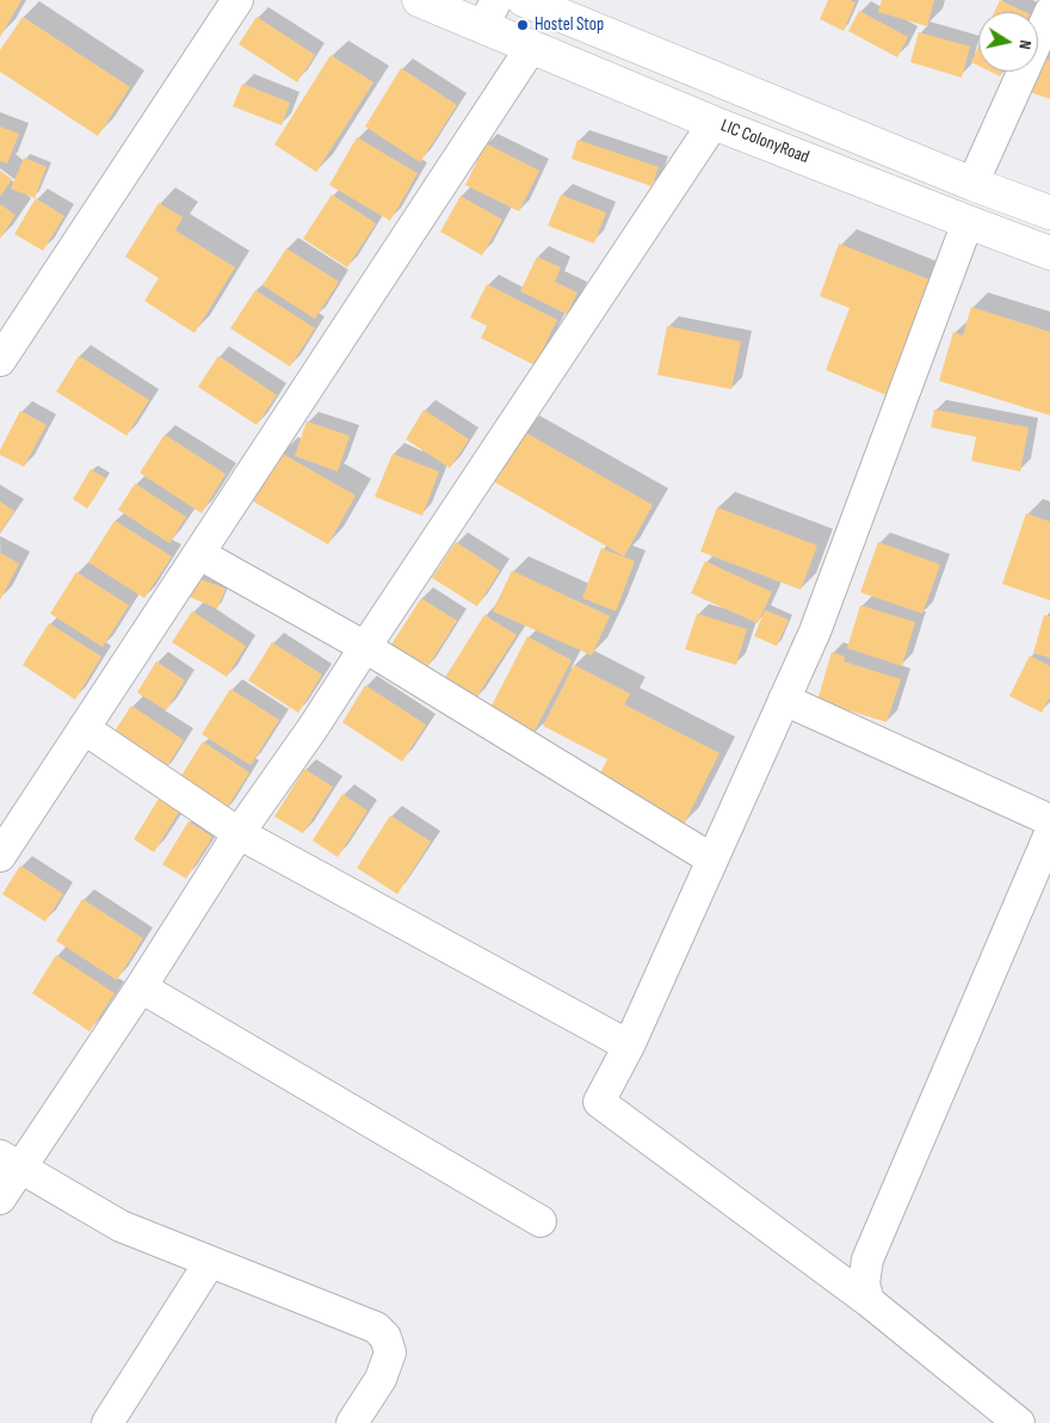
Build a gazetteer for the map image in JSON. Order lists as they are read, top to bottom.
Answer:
{
  "streets": {
    "main road": ["LIC ColonyRoad"]
  },
  "places": ["Hostel Stop"],
  "north": "right"
}
